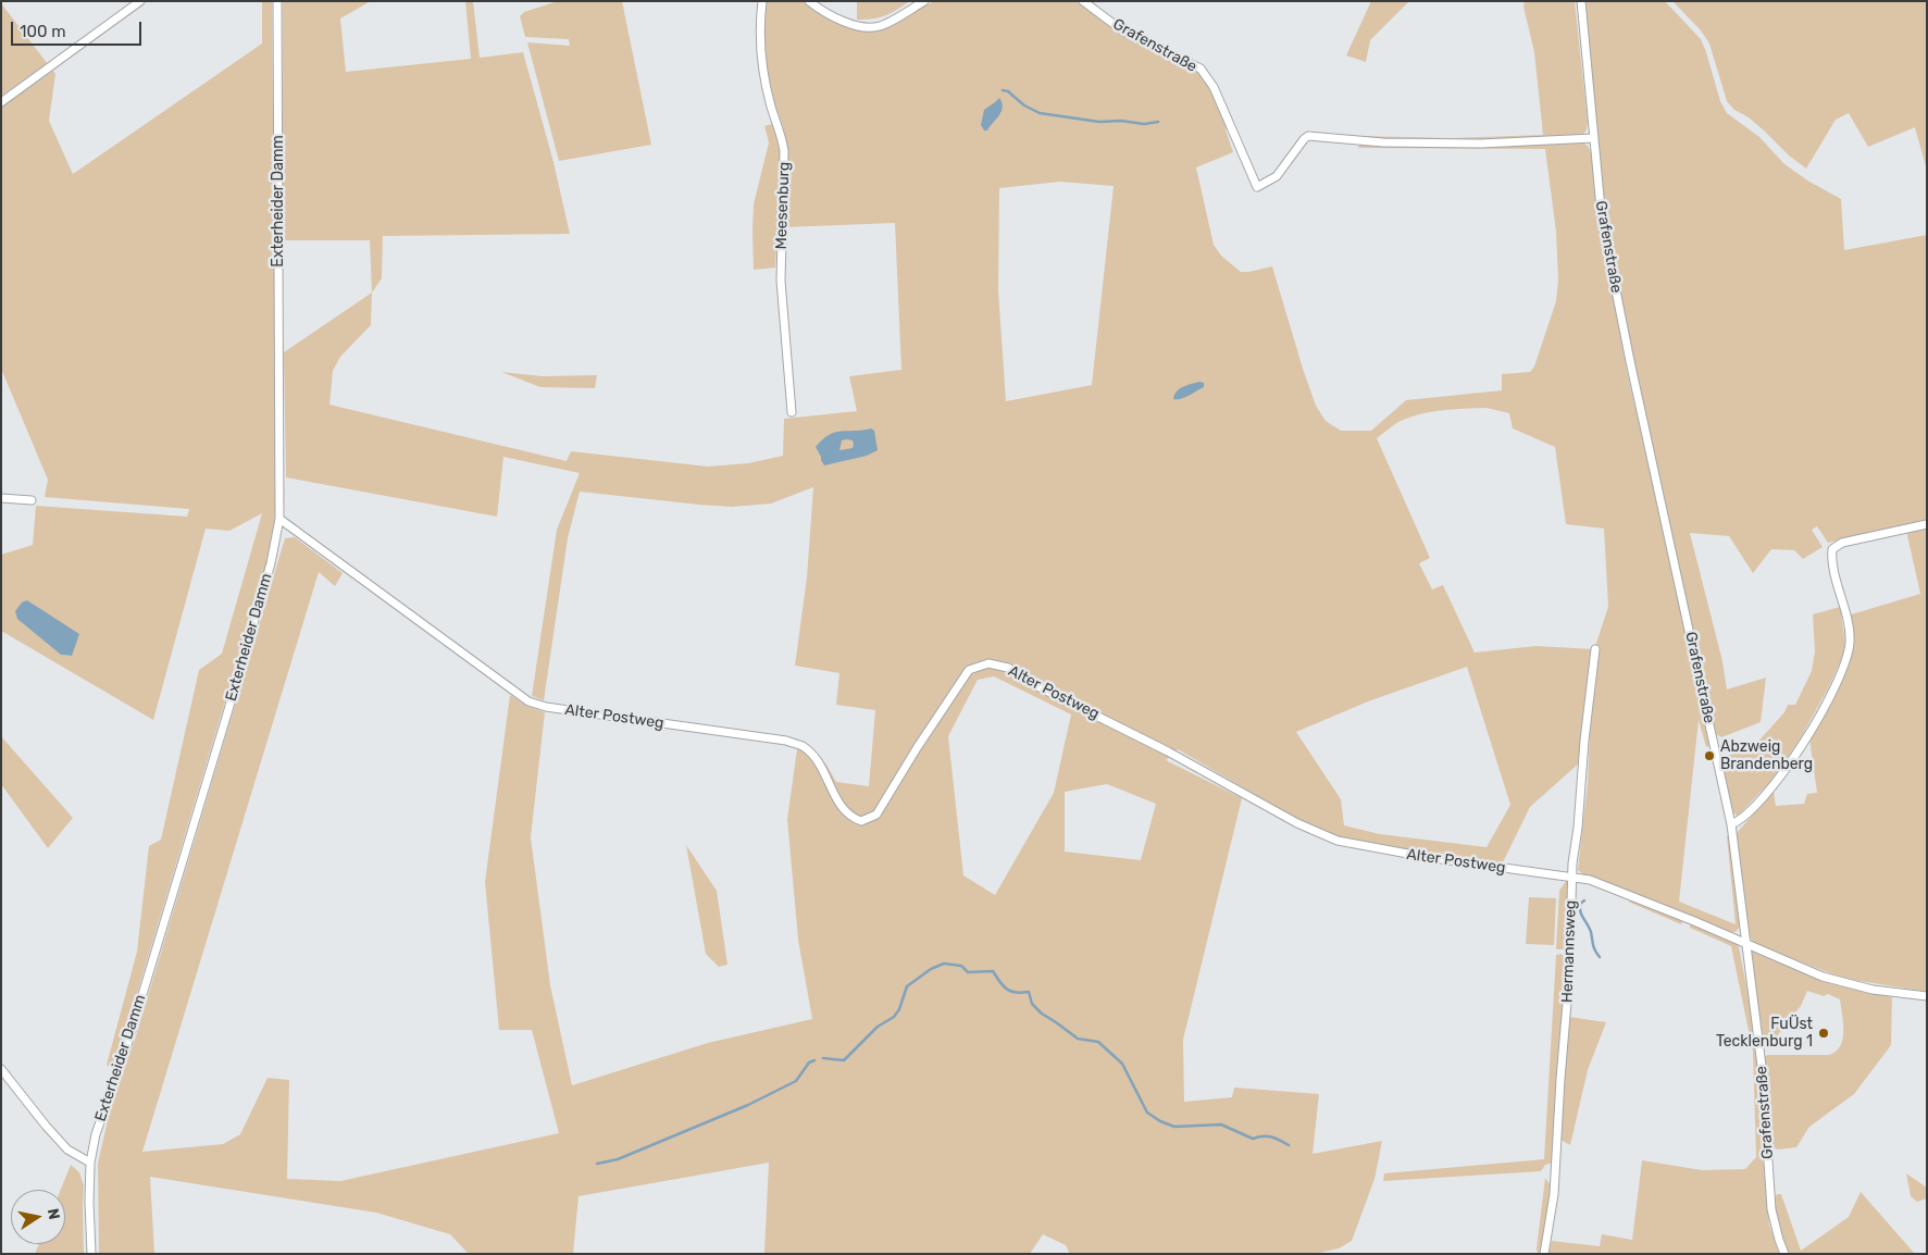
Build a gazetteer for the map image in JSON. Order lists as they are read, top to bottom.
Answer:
{
  "streets": {
    "street": [
      "Grafenstraße",
      "Exterheider Damm",
      "Meesenburg",
      "Alter Postweg",
      "Hermannsweg"
    ]
  },
  "crossings": [
    ["Grafenstraße", "Alter Postweg"],
    ["Exterheider Damm", "Alter Postweg"],
    ["Alter Postweg", "Hermannsweg"]
  ],
  "places": ["Abzweig Brandenberg", "FuÜst Tecklenburg 1"],
  "scale_bar": "100 m",
  "north": "right"
}
